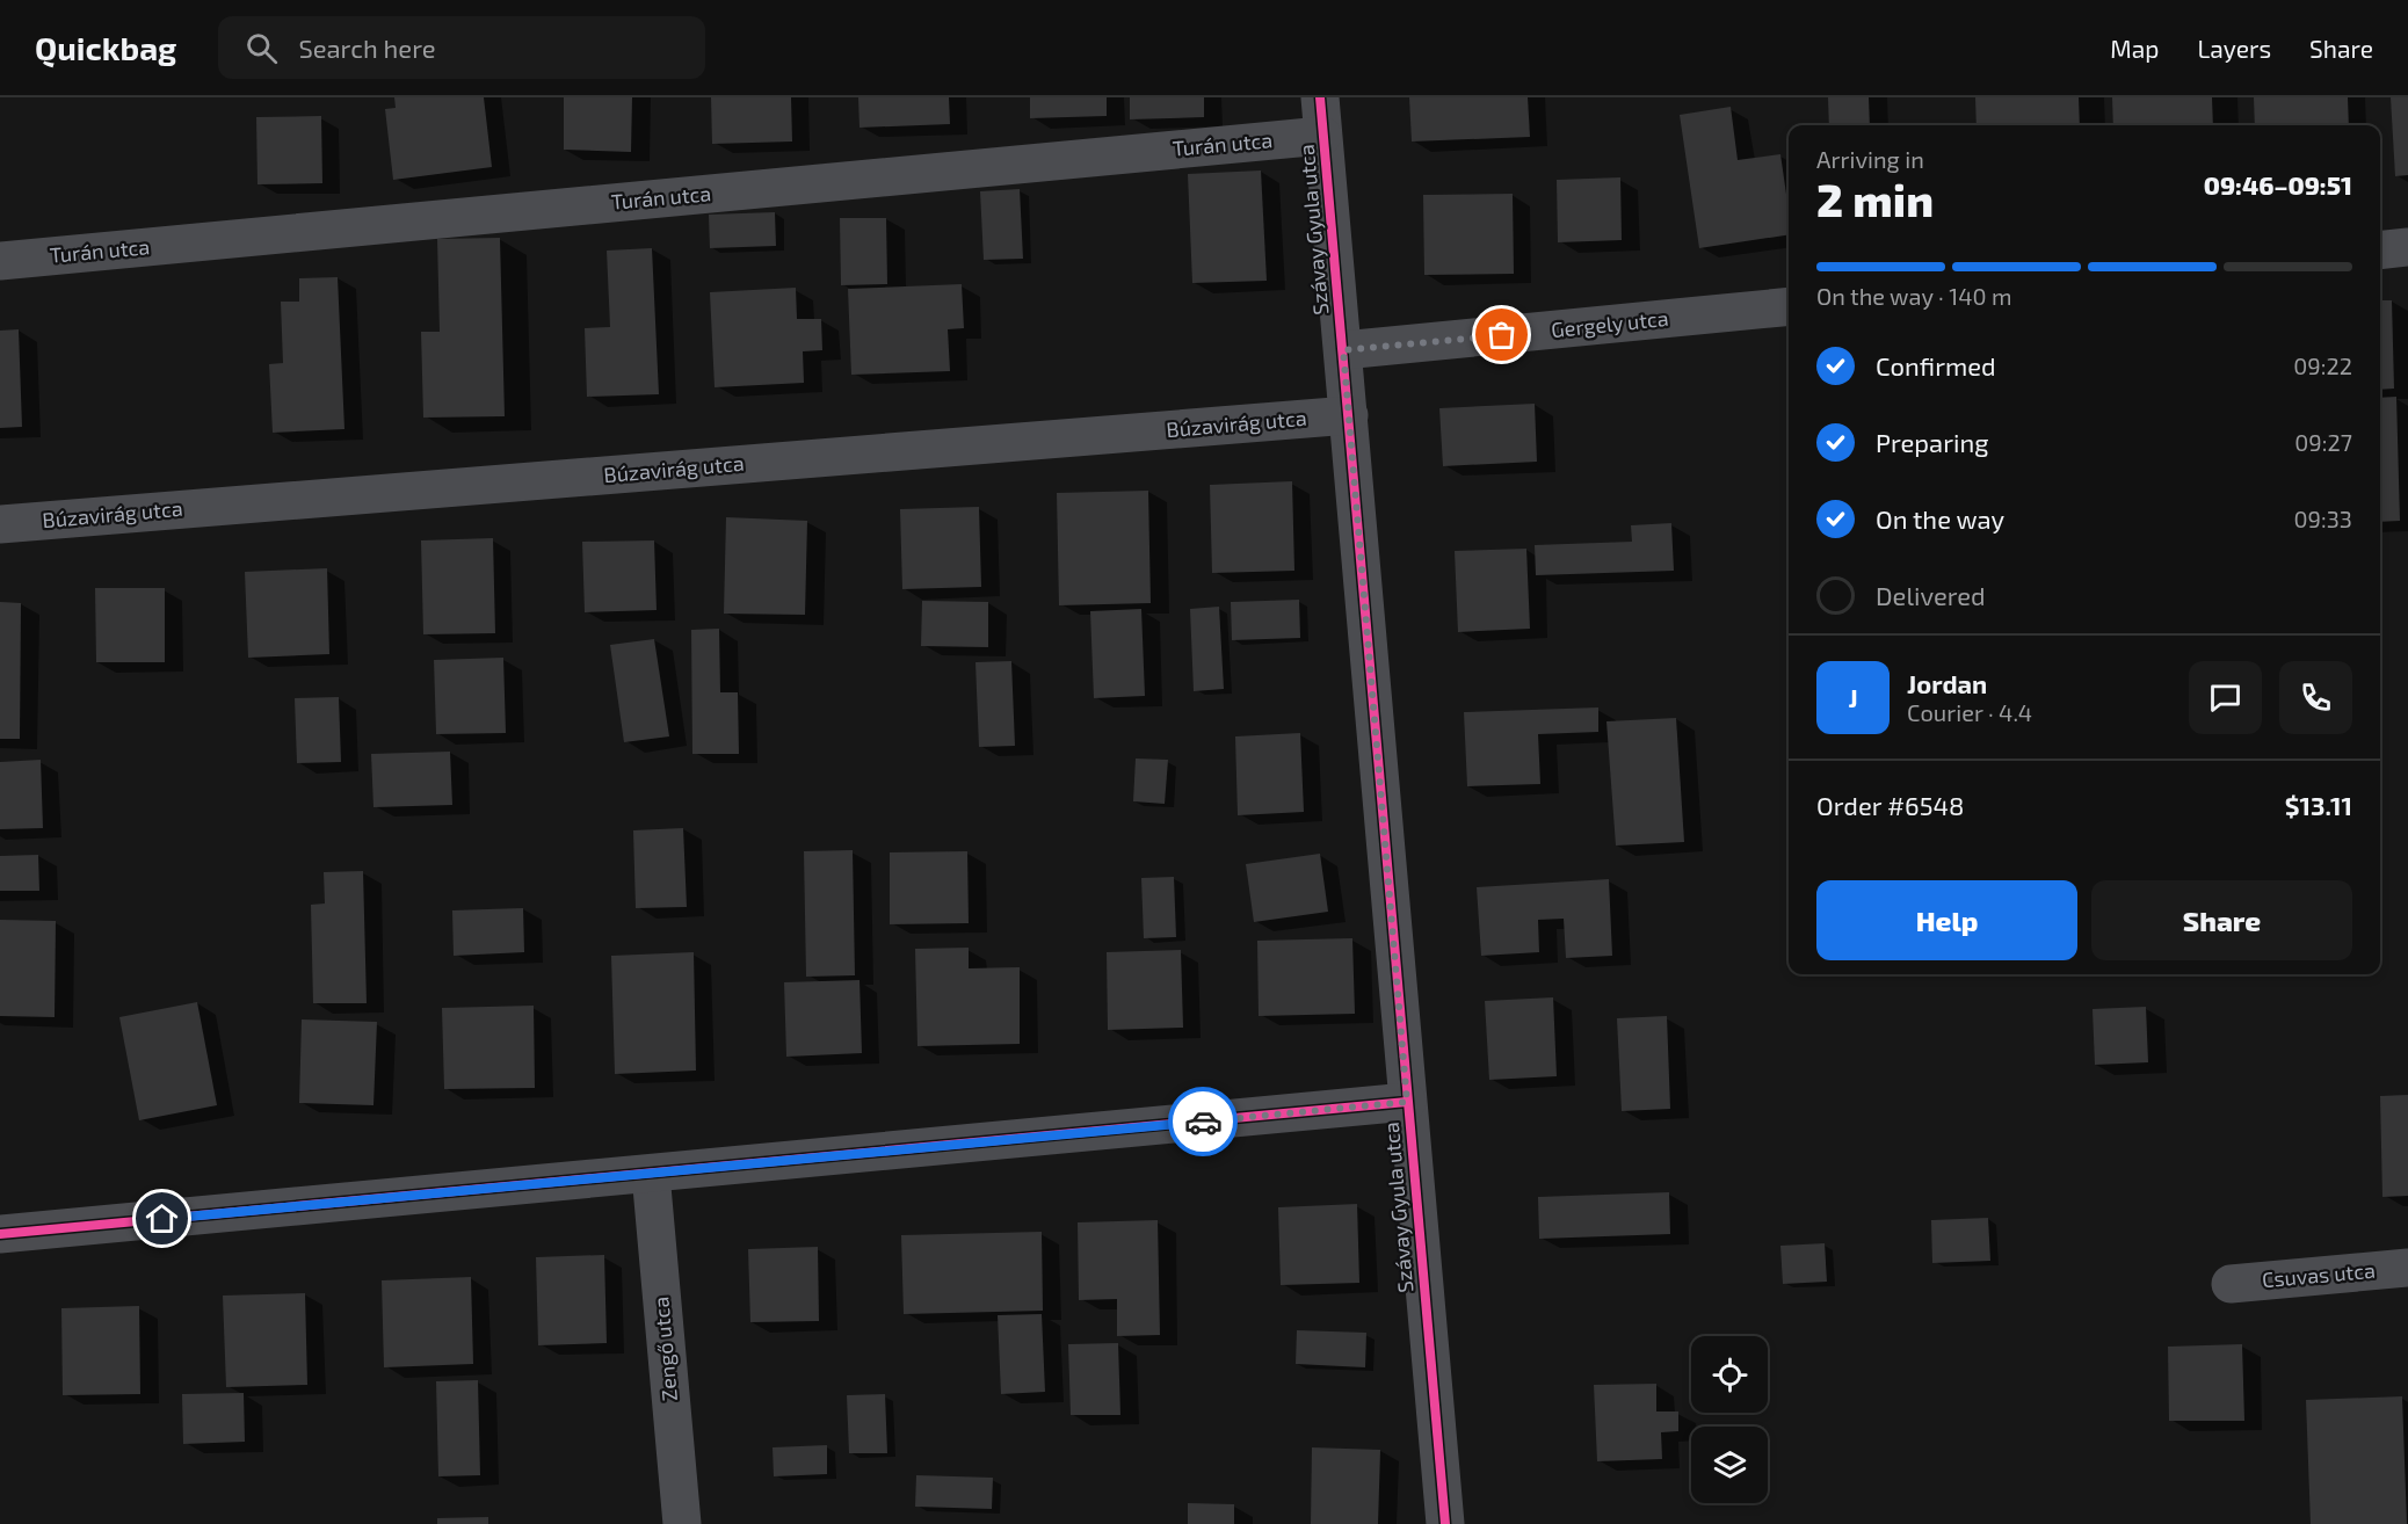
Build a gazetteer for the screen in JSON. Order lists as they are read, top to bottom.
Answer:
{
  "streets": {
    "street": [
      "Turán utca",
      "Szávay Gyula utca",
      "Gergely utca",
      "Búzavirág utca",
      "Csuvas utca",
      "Zengő utca"
    ]
  },
  "crossings": [
    ["Turán utca", "Szávay Gyula utca"],
    ["Szávay Gyula utca", "Gergely utca"],
    ["Szávay Gyula utca", "Búzavirág utca"]
  ],
  "page": {
    "header": "Quickbag",
    "search": "Search here",
    "nav": ["Map", "Layers", "Share"],
    "heading": ["2 min", "Arriving in", "09:46–09:51"],
    "panel": [
      "Jordan",
      "Courier · 4.4",
      "Order #6548",
      "$13.11"
    ],
    "bar": "On the way · 140 m",
    "list": [
      ["Confirmed", "09:22"],
      ["Preparing", "09:27"],
      ["On the way", "09:33"],
      "Delivered"
    ],
    "round": "J",
    "buttons": ["Help", "Share"]
  }
}
